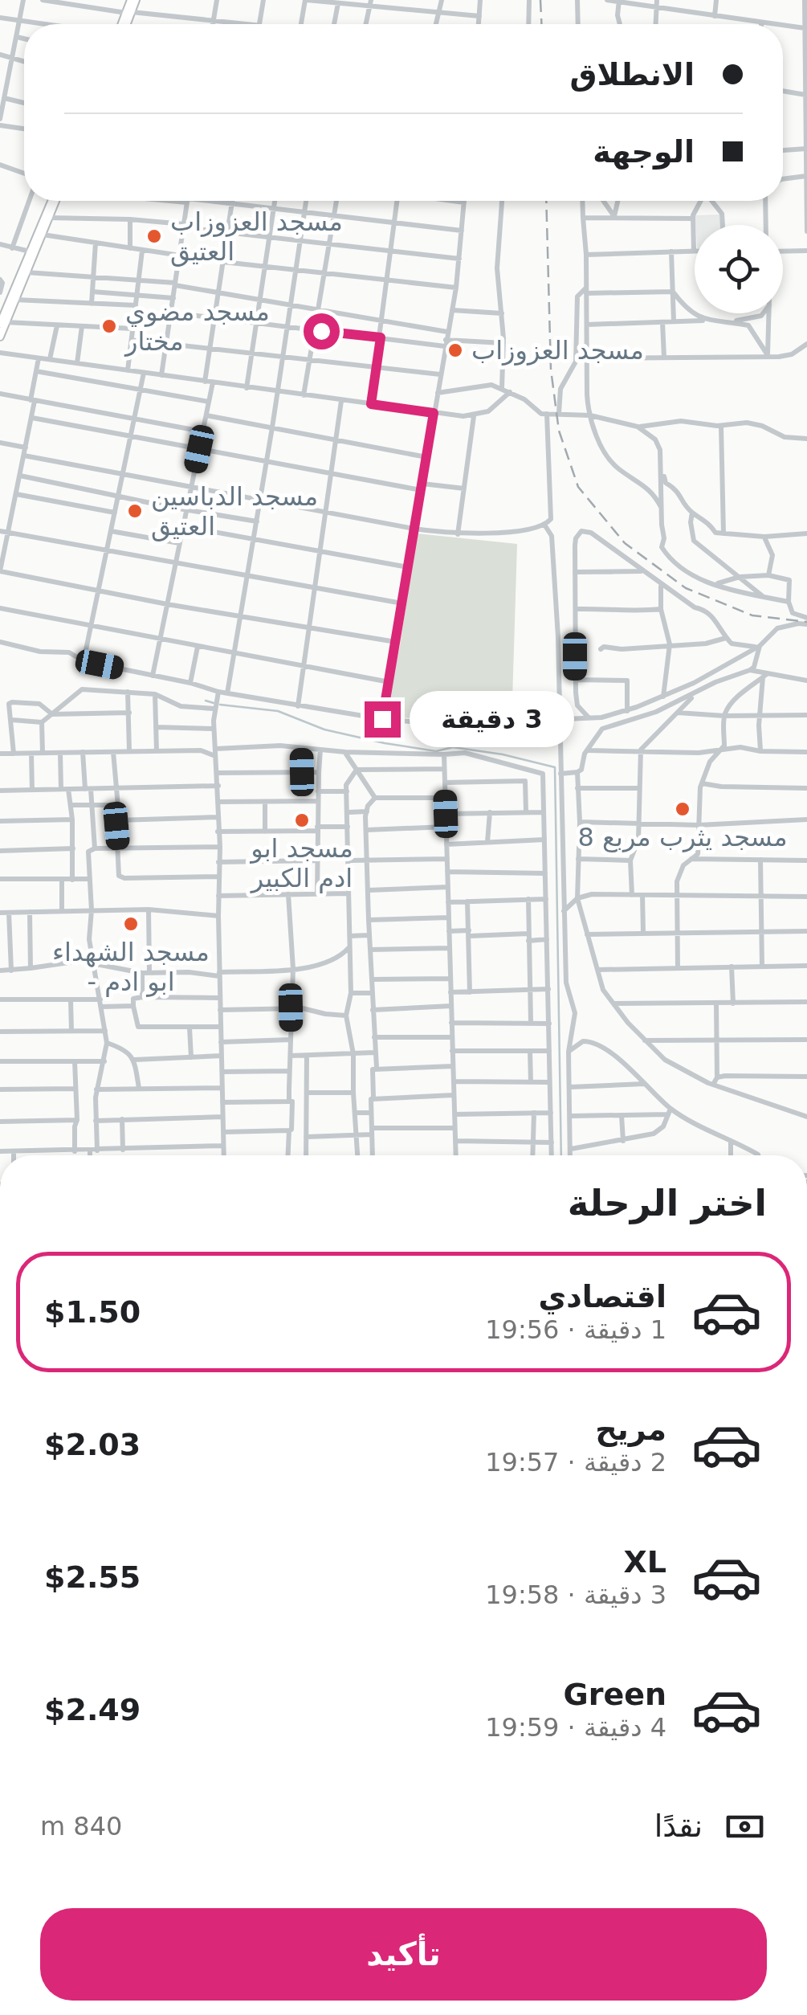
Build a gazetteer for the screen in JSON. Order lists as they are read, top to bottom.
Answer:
{
  "places": [
    "مسجد العزوزاب العتيق",
    "مسجد مضوي مختار",
    "مسجد العزوزاب",
    "مسجد الدباسين العتيق",
    "مسجد يثرب مربع 8",
    "مسجد ابو ادم الكبير",
    "مسجد الشهداء - ابو ادم"
  ],
  "page": {
    "banner": ["الانطلاق", "الوجهة"],
    "bubble": "3 دقيقة",
    "heading": "اختر الرحلة",
    "list": [
      {
        "name": "اقتصادي",
        "note": "1 دقيقة · 19:56",
        "value": "$1.50"
      },
      {
        "name": "مريح",
        "note": "2 دقيقة · 19:57",
        "value": "$2.03"
      },
      {
        "name": "XL",
        "note": "3 دقيقة · 19:58",
        "value": "$2.55"
      },
      {
        "name": "Green",
        "note": "4 دقيقة · 19:59",
        "value": "$2.49"
      }
    ],
    "pay": ["نقدًا", "840 m"],
    "buttons": "تأكيد"
  }
}
